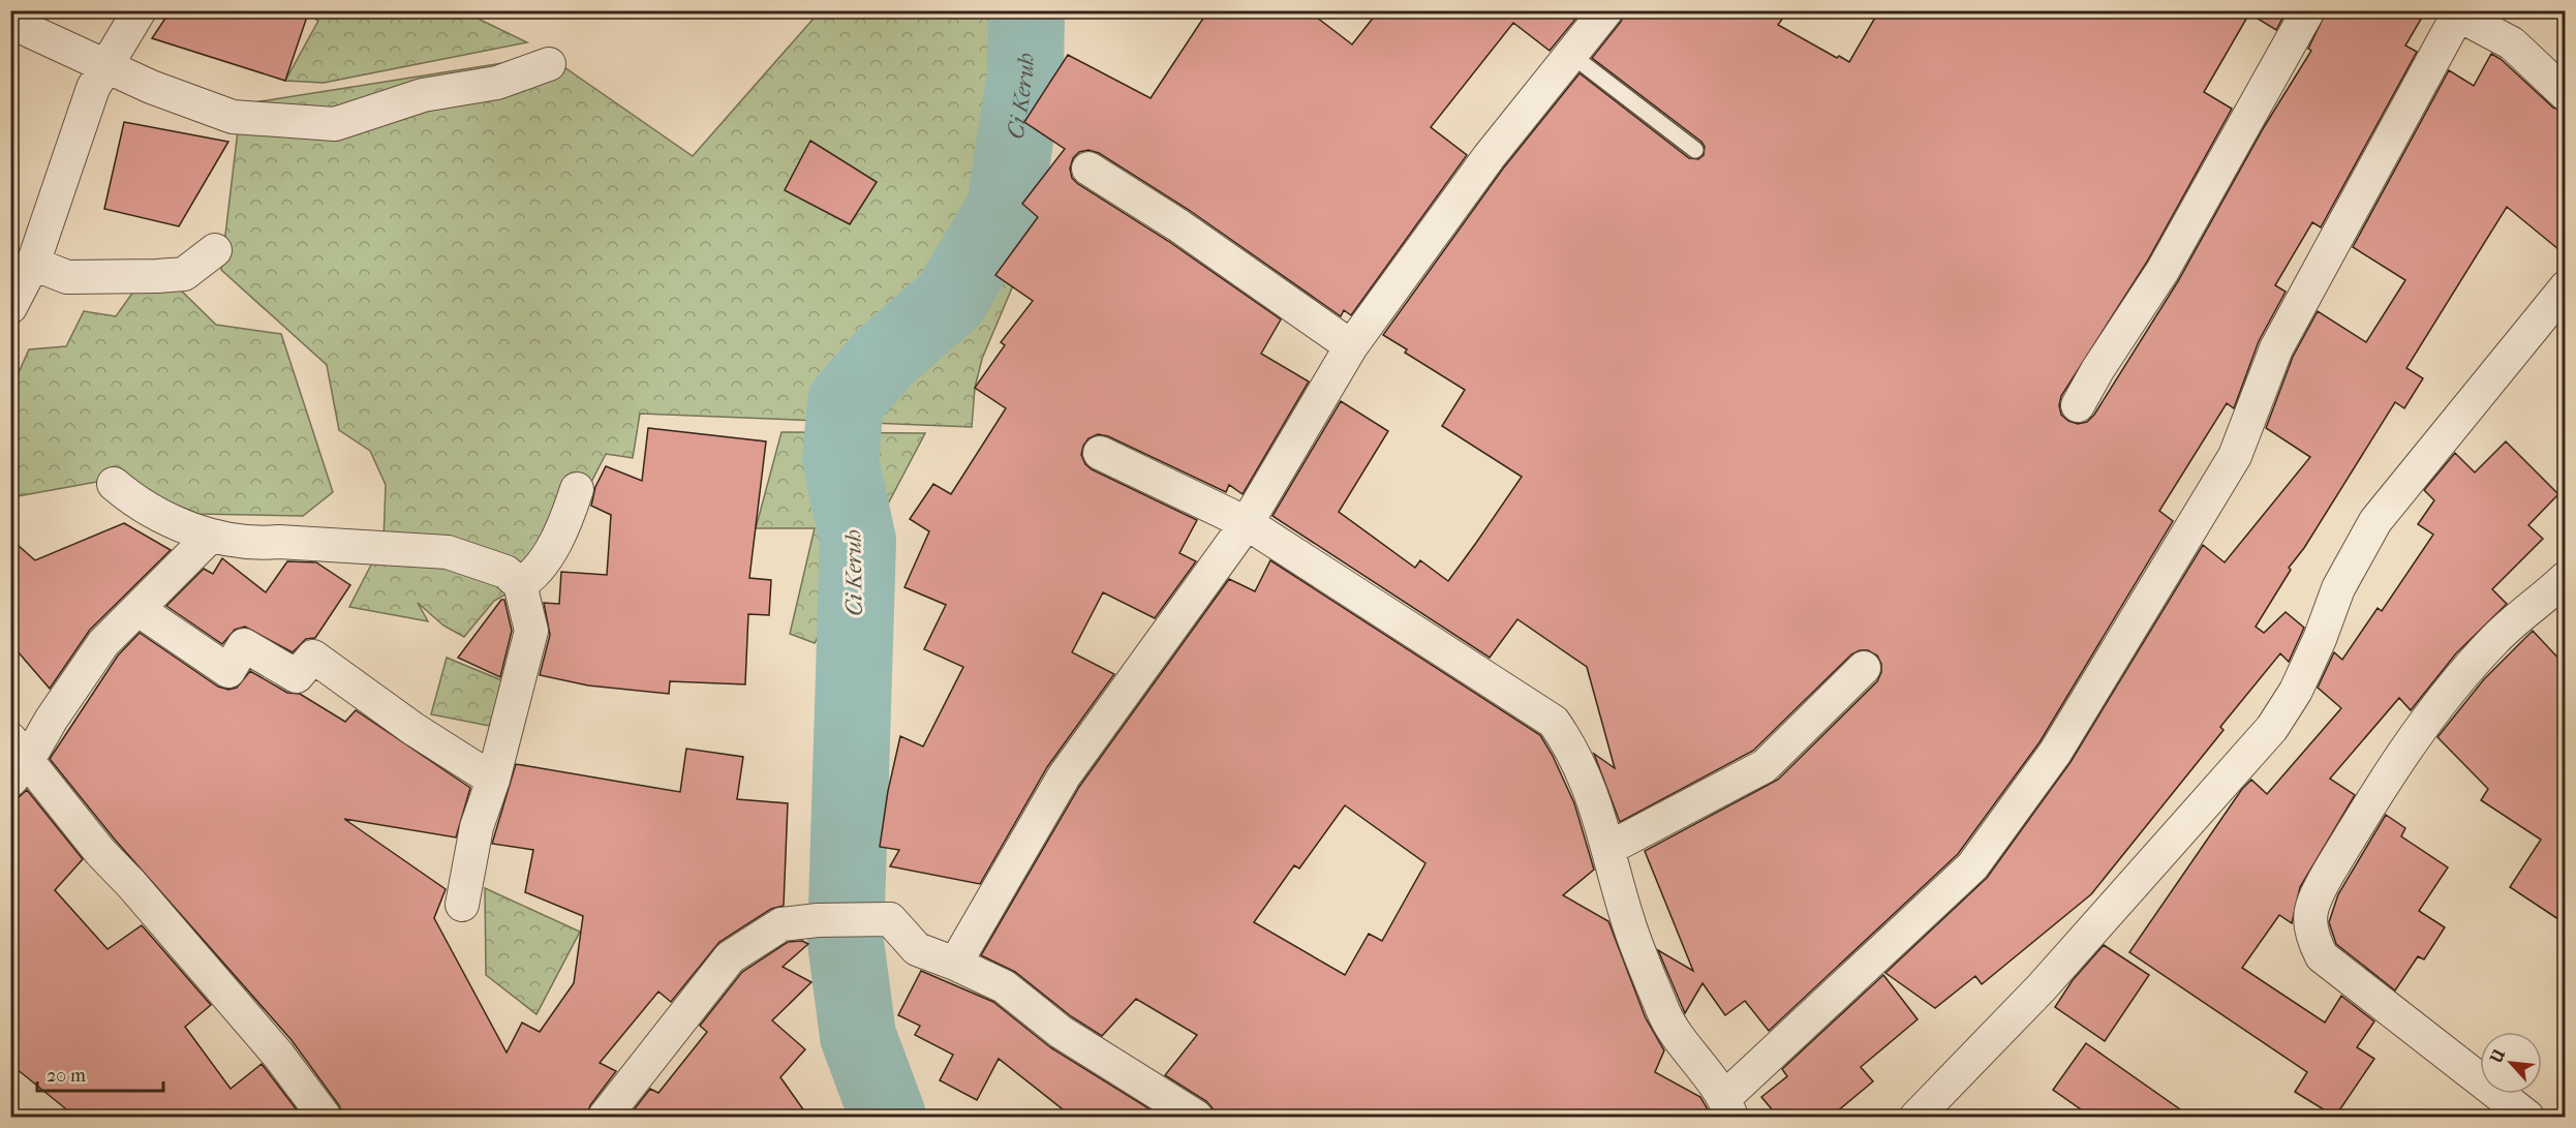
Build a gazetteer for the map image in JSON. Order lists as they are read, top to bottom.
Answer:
{
  "water": ["Ci Keruh"],
  "scale_bar": "20 m",
  "north": "top left"
}
